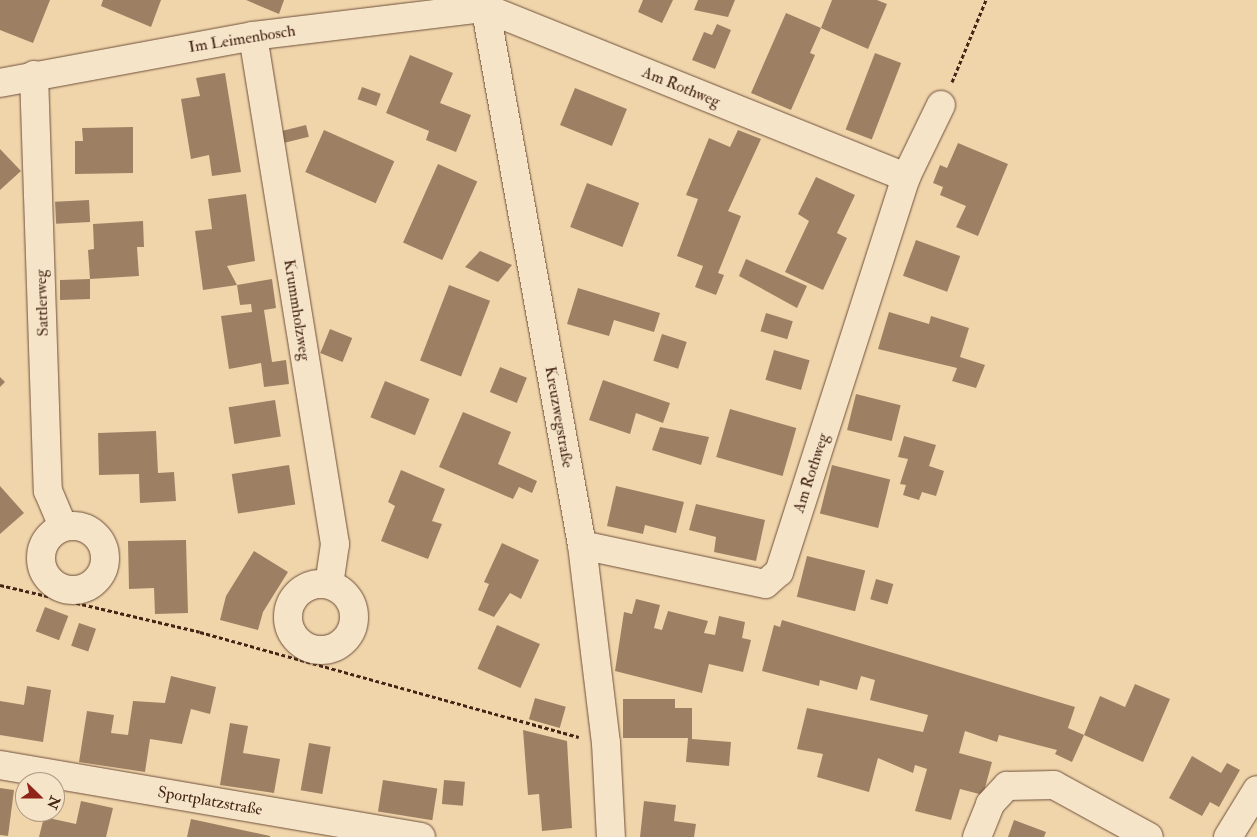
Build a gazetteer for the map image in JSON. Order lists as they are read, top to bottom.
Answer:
{
  "streets": {
    "street": [
      "Im Leimenbosch",
      "Am Rothweg",
      "Sattlerweg",
      "Krummholzweg",
      "Kreuzwegstraße",
      "Sportplatzstraße"
    ]
  },
  "crossings": [
    ["Im Leimenbosch", "Am Rothweg"],
    ["Im Leimenbosch", "Sattlerweg"],
    ["Im Leimenbosch", "Krummholzweg"],
    ["Im Leimenbosch", "Kreuzwegstraße"],
    ["Am Rothweg", "Kreuzwegstraße"]
  ],
  "north": "right"
}
